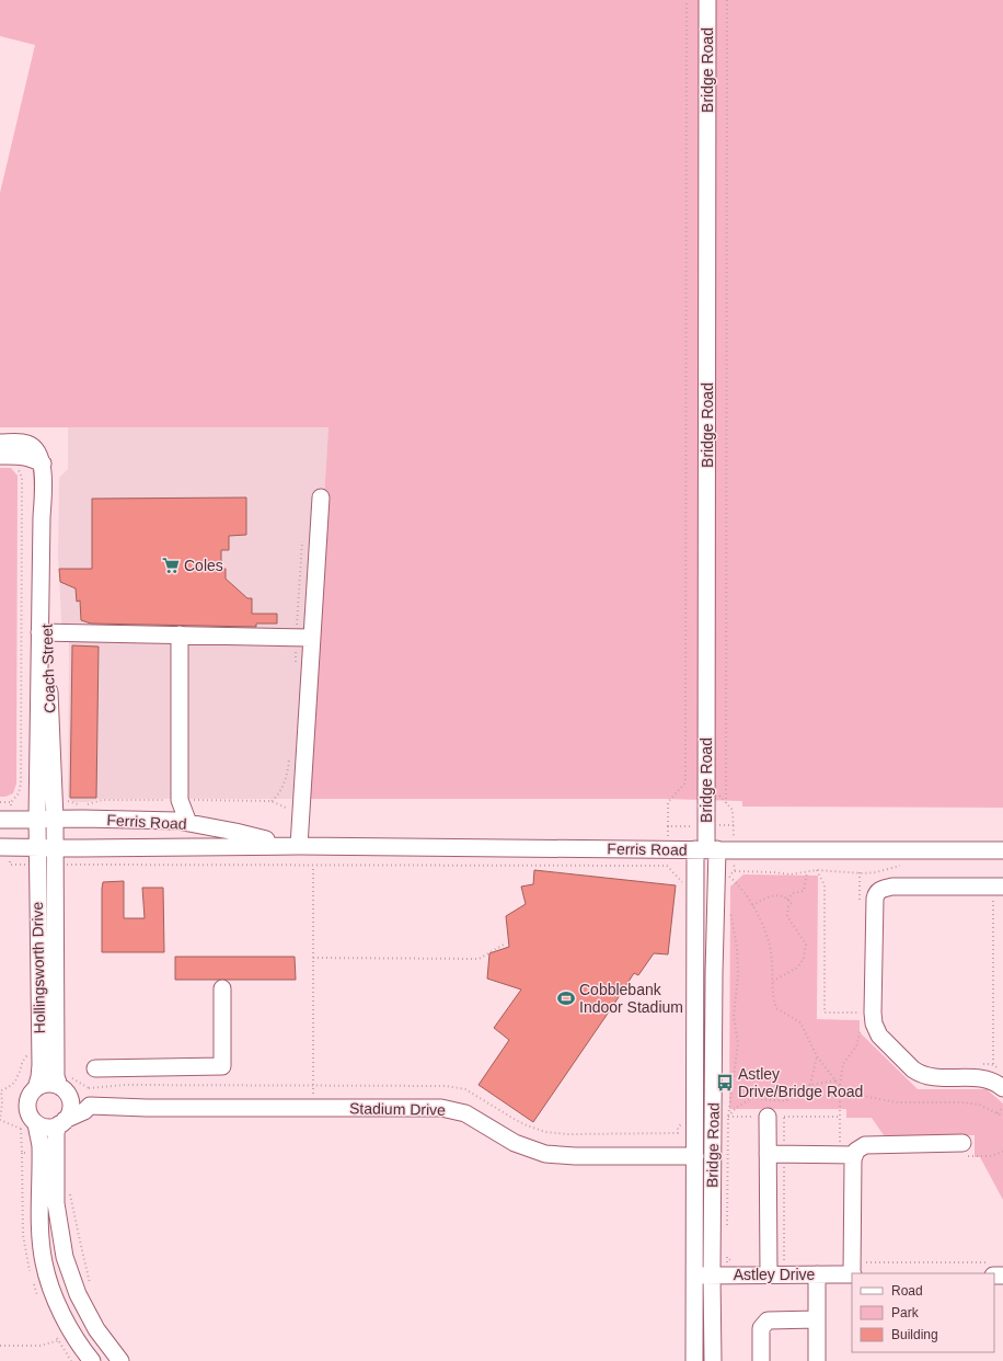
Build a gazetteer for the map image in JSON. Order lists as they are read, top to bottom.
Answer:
{
  "streets": {
    "street": [
      "Bridge Road",
      "Coach Street",
      "Ferris Road",
      "Hollingsworth Drive",
      "Stadium Drive",
      "Astley Drive"
    ]
  },
  "crossings": [
    ["Bridge Road", "Ferris Road"],
    ["Bridge Road", "Stadium Drive"],
    ["Bridge Road", "Astley Drive"],
    ["Coach Street", "Ferris Road"],
    ["Coach Street", "Hollingsworth Drive"],
    ["Ferris Road", "Hollingsworth Drive"]
  ],
  "places": {
    "supermarket": ["Coles"],
    "sports": ["Cobblebank Indoor Stadium"],
    "bus stop": ["Astley Drive/Bridge Road"]
  },
  "legend": ["Road", "Park", "Building"]
}
